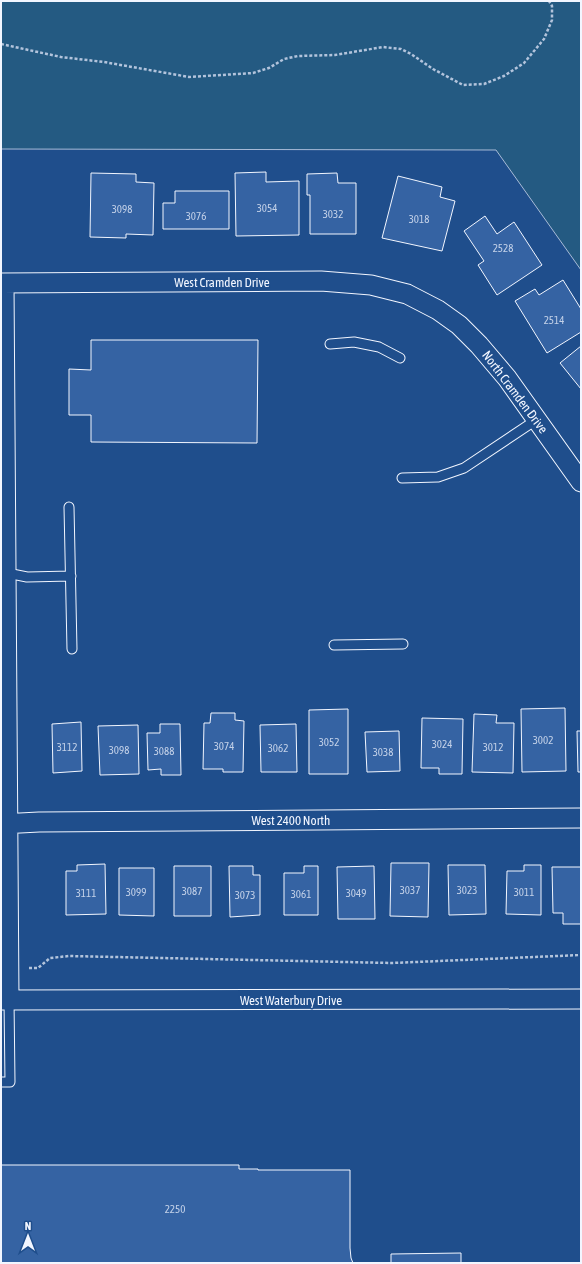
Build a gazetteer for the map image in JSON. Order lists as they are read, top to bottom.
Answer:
{
  "streets": {
    "street": [
      "West Cramden Drive",
      "North Cramden Drive",
      "West 2400 North",
      "West Waterbury Drive"
    ]
  },
  "crossings": [
    ["West Cramden Drive", "North Cramden Drive"]
  ],
  "house_numbers": [
    "3054",
    "3098",
    "3032",
    "3076",
    "3018",
    "2528",
    "2514",
    "3002",
    "3052",
    "3024",
    "3074",
    "3112",
    "3012",
    "3062",
    "3098",
    "3088",
    "3038",
    "3037",
    "3023",
    "3087",
    "3099",
    "3011",
    "3111",
    "3049",
    "3061",
    "3073",
    "2250"
  ],
  "north": "top"
}
